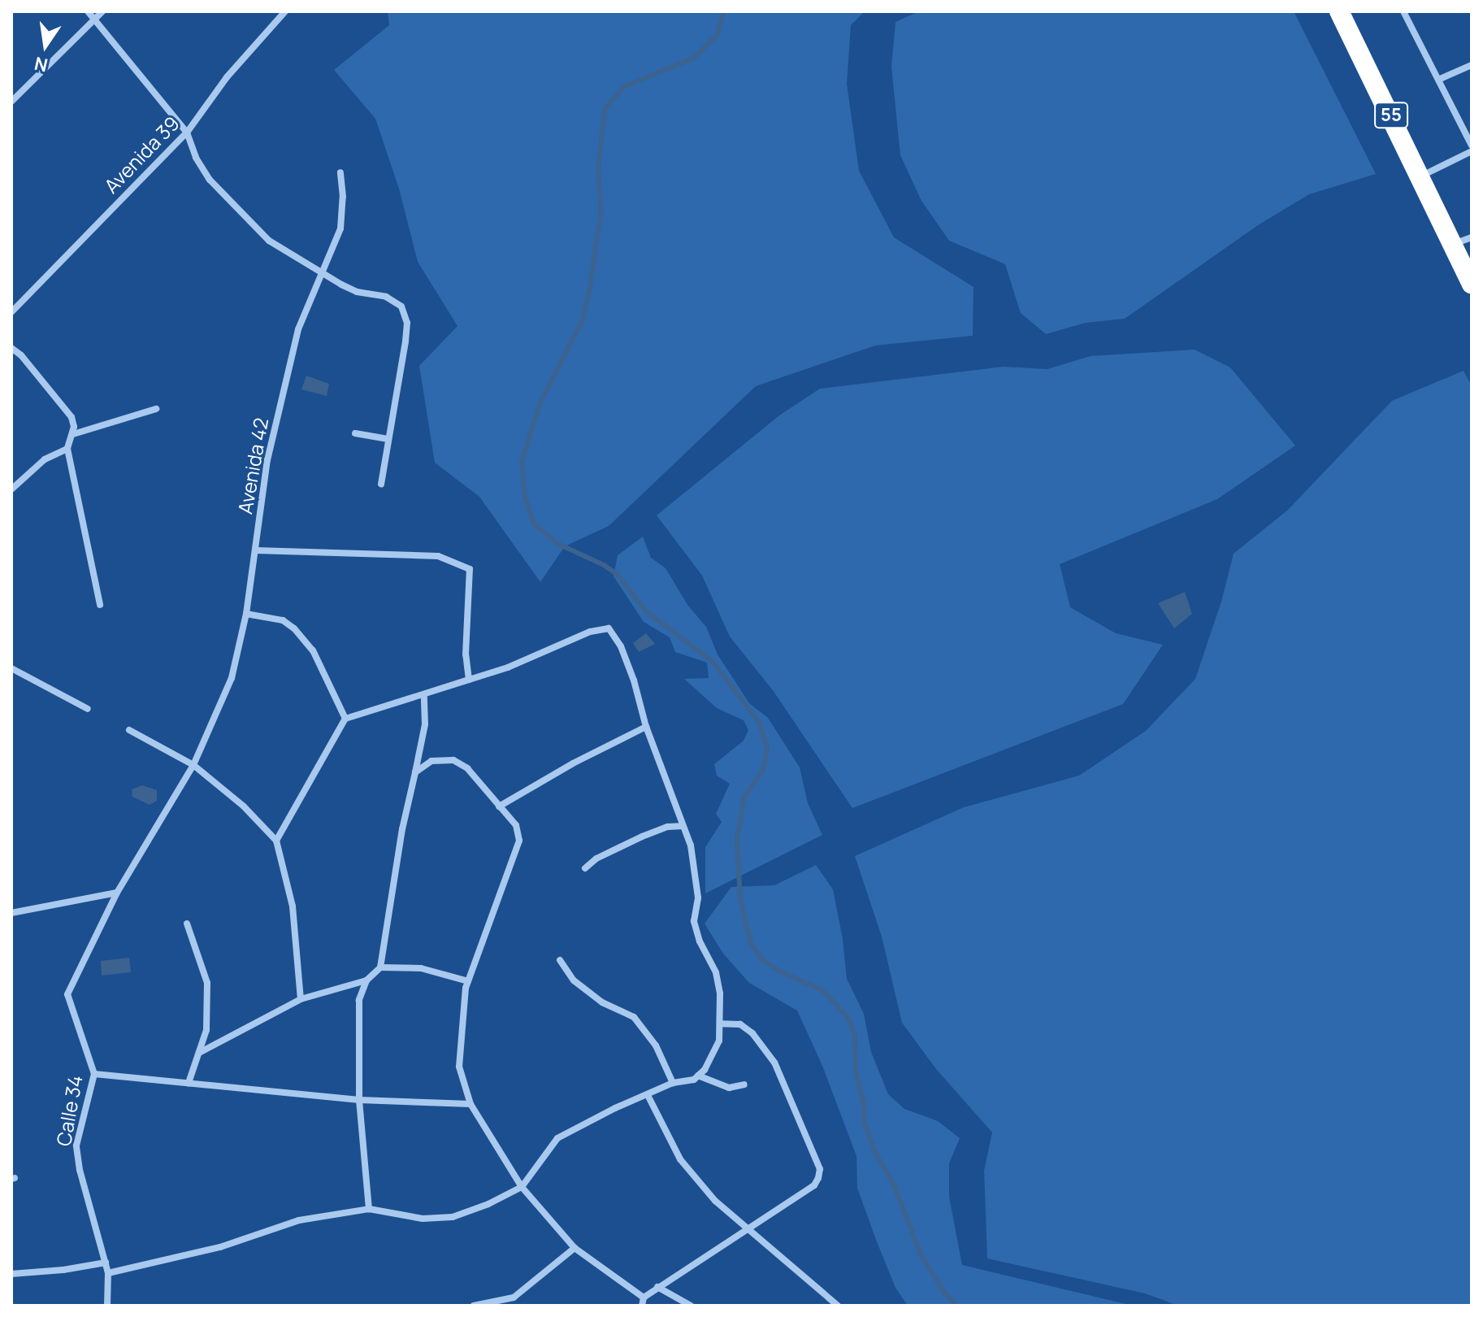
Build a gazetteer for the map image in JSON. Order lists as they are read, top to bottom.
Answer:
{
  "streets": {
    "highway": ["55"],
    "street": ["Avenida 39", "Avenida 42", "Calle 34"]
  },
  "crossings": [
    ["Avenida 42", "Calle 34"]
  ],
  "north": "bottom"
}
